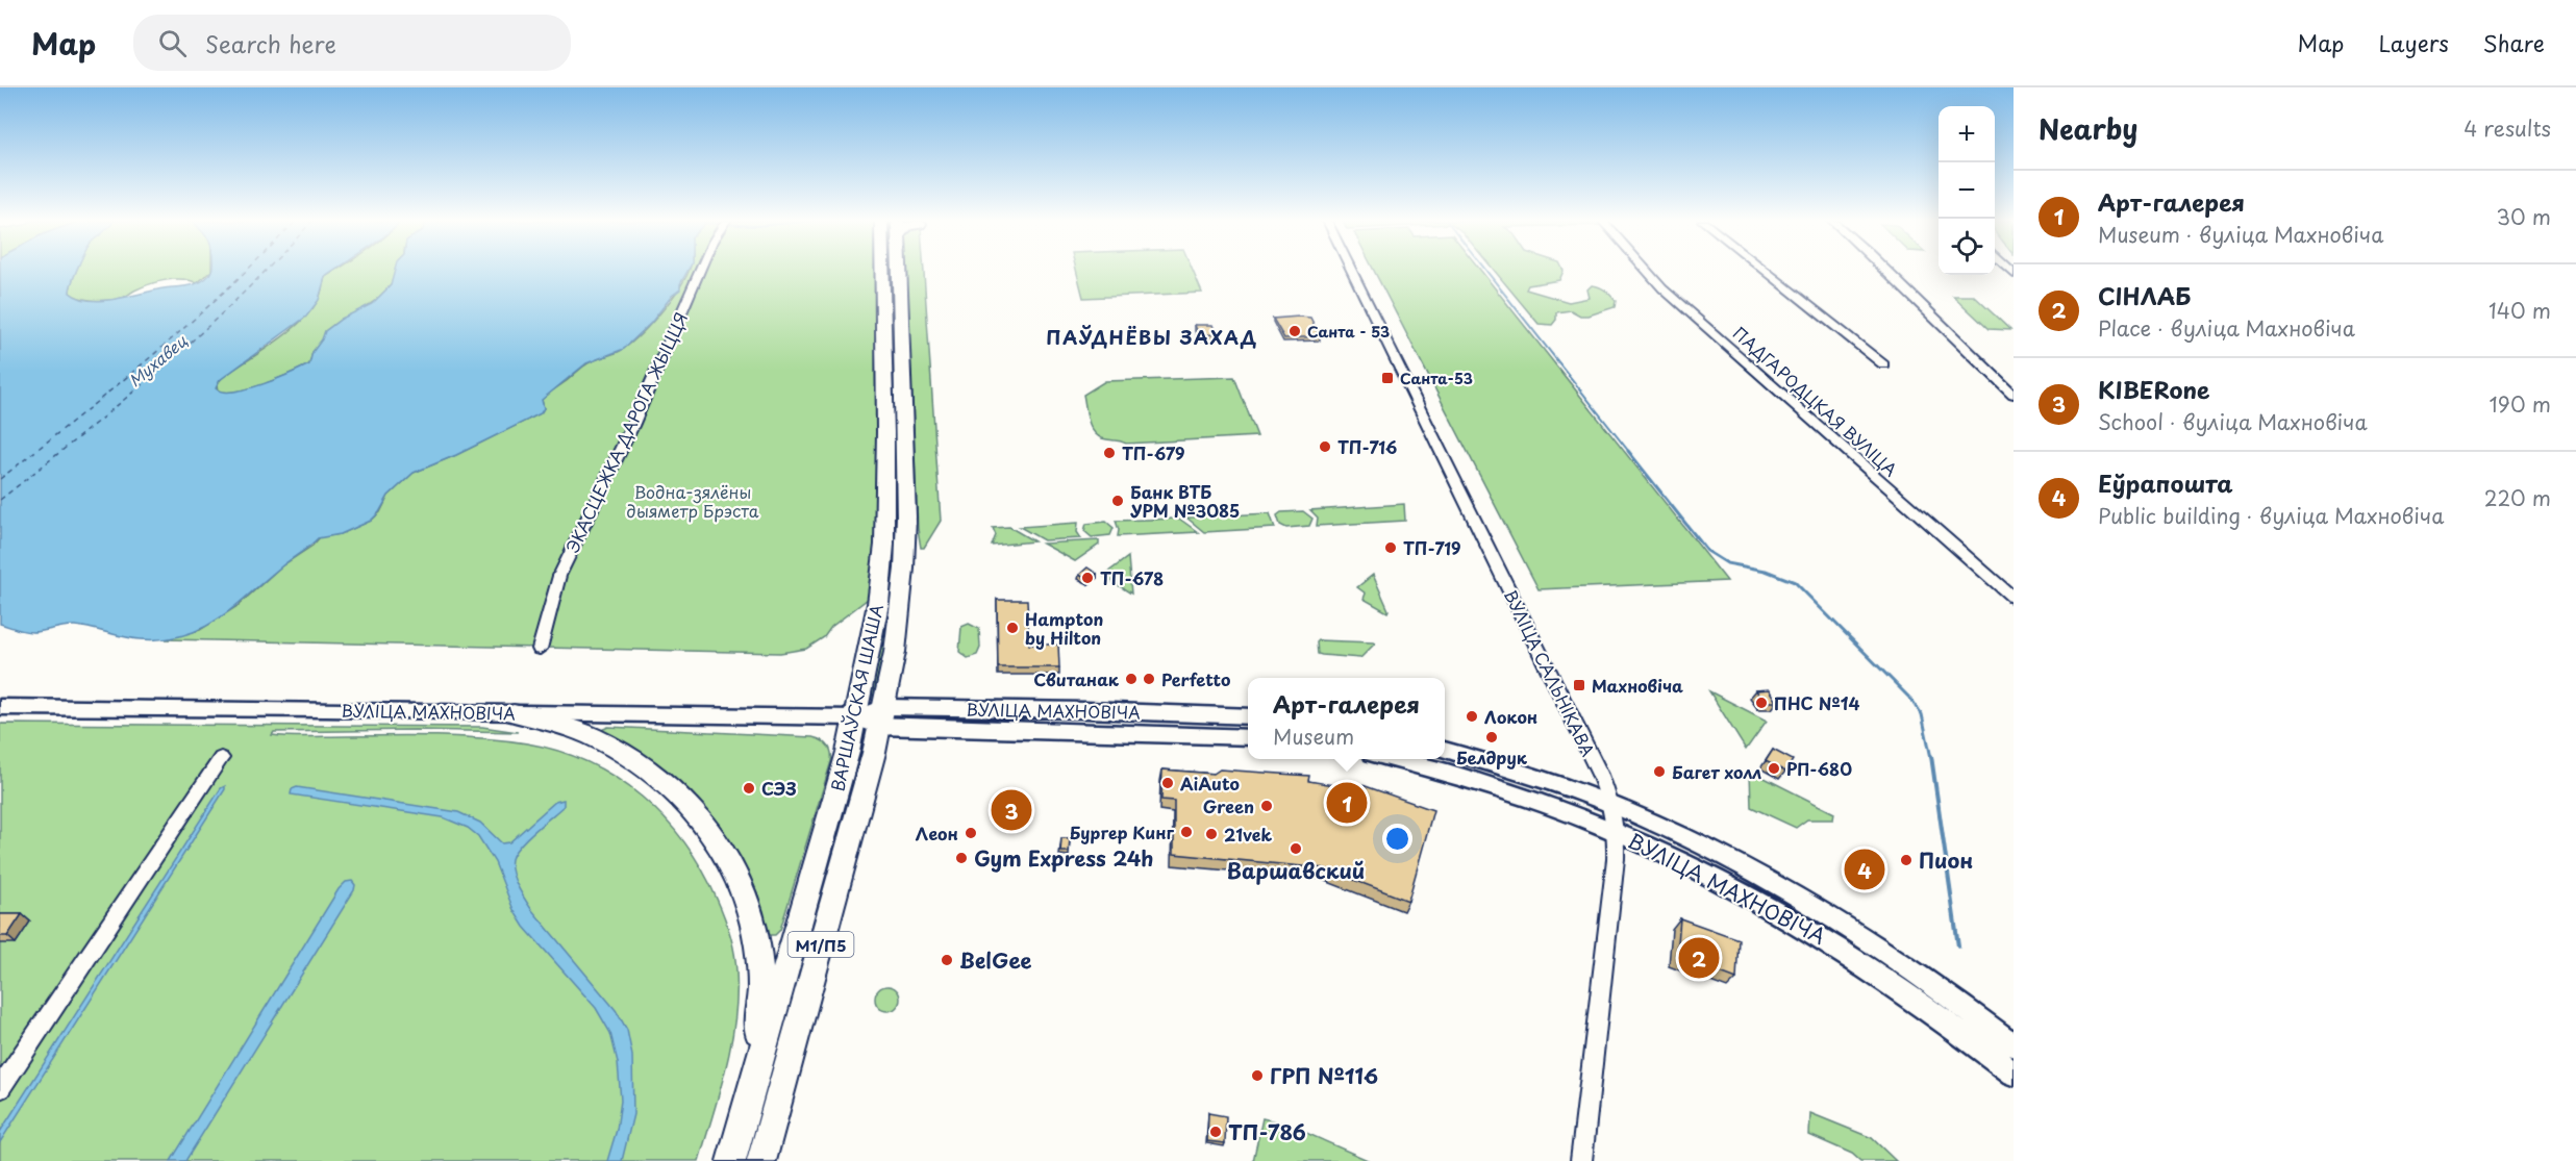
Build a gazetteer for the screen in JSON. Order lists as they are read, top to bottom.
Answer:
{
  "streets": {
    "highway": ["ВАРШАЎСКАЯ ШАША", "М1/П5"],
    "main road": ["ВУЛІЦА МАХНОВІЧА"],
    "street": ["ПАДГАРОДЦКАЯ ВУЛІЦА", "ЭКАСЦЕЖКА ДАРОГА ЖЫЦЦЯ", "ВУЛІЦА САЛЬНІКАВА"]
  },
  "crossings": [
    ["ВУЛІЦА САЛЬНІКАВА", "ВУЛІЦА МАХНОВІЧА"],
    ["ВАРШАЎСКАЯ ШАША", "ВУЛІЦА МАХНОВІЧА"]
  ],
  "districts": ["ПАЎДНЁВЫ ЗАХАД"],
  "water": ["Мухавец"],
  "parks": ["Водна-зялёны дыяметр Брэста"],
  "places": {
    "other": [
      "Санта - 53",
      "ТП-716",
      "ТП-679",
      "Банк ВТБ УРМ №3085",
      "ТП-719",
      "ТП-678",
      "Hampton by Hilton",
      "Свитанак",
      "Perfetto",
      "ПНС №14",
      "Локон",
      "Белдрук",
      "РП-680",
      "Багет холл",
      "AiAuto",
      "СЭЗ",
      "Green",
      "Бургер Кинг",
      "Леон",
      "21vek",
      "Варшавский",
      "Gym Express 24h",
      "Пион",
      "BelGee",
      "ГРП №116",
      "ТП-786"
    ],
    "transit": ["Санта-53", "Махновіча"]
  },
  "page": {
    "header": "Map",
    "search": "Search here",
    "nav": ["Map", "Layers", "Share"],
    "heading": ["Nearby", "4 results"],
    "map_buttons": ["+", "−"],
    "list": [
      {
        "mark": "1",
        "name": "Арт-галерея",
        "note": "Museum · вуліца Махновіча",
        "value": "30 m"
      },
      {
        "mark": "2",
        "name": "СІНЛАБ",
        "note": "Place · вуліца Махновіча",
        "value": "140 m"
      },
      {
        "mark": "3",
        "name": "KIBERone",
        "note": "School · вуліца Махновіча",
        "value": "190 m"
      },
      {
        "mark": "4",
        "name": "Еўрапошта",
        "note": "Public building · вуліца Махновіча",
        "value": "220 m"
      }
    ],
    "popup": ["Арт-галерея", "Museum"],
    "pins": [
      "1",
      "3",
      "4",
      "2"
    ]
  }
}
